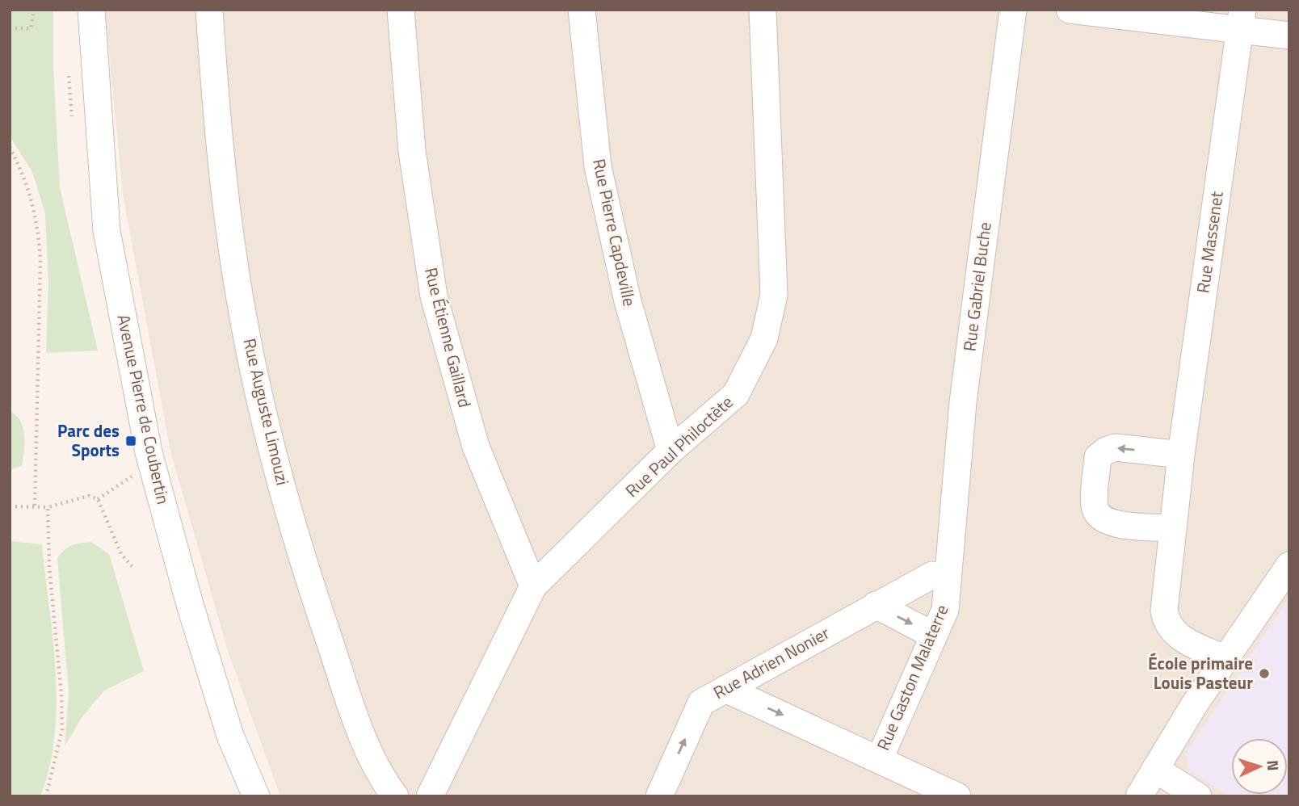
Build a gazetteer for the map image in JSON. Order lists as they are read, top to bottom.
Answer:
{
  "streets": {
    "street": [
      "Rue Pierre Capdeville",
      "Rue Massenet",
      "Rue Gabriel Buche",
      "Rue Étienne Gaillard",
      "Avenue Pierre de Coubertin",
      "Rue Auguste Limouzi",
      "Rue Paul Philoctète",
      "Rue Adrien Nonier",
      "Rue Gaston Malaterre"
    ]
  },
  "crossings": [
    ["Rue Pierre Capdeville", "Rue Paul Philoctète"],
    ["Rue Gabriel Buche", "Rue Adrien Nonier"],
    ["Rue Gabriel Buche", "Rue Gaston Malaterre"],
    ["Rue Étienne Gaillard", "Rue Paul Philoctète"],
    ["Rue Adrien Nonier", "Rue Gaston Malaterre"]
  ],
  "places": {
    "transit": ["Parc des Sports"],
    "other": ["École primaire Louis Pasteur"]
  },
  "north": "right"
}
